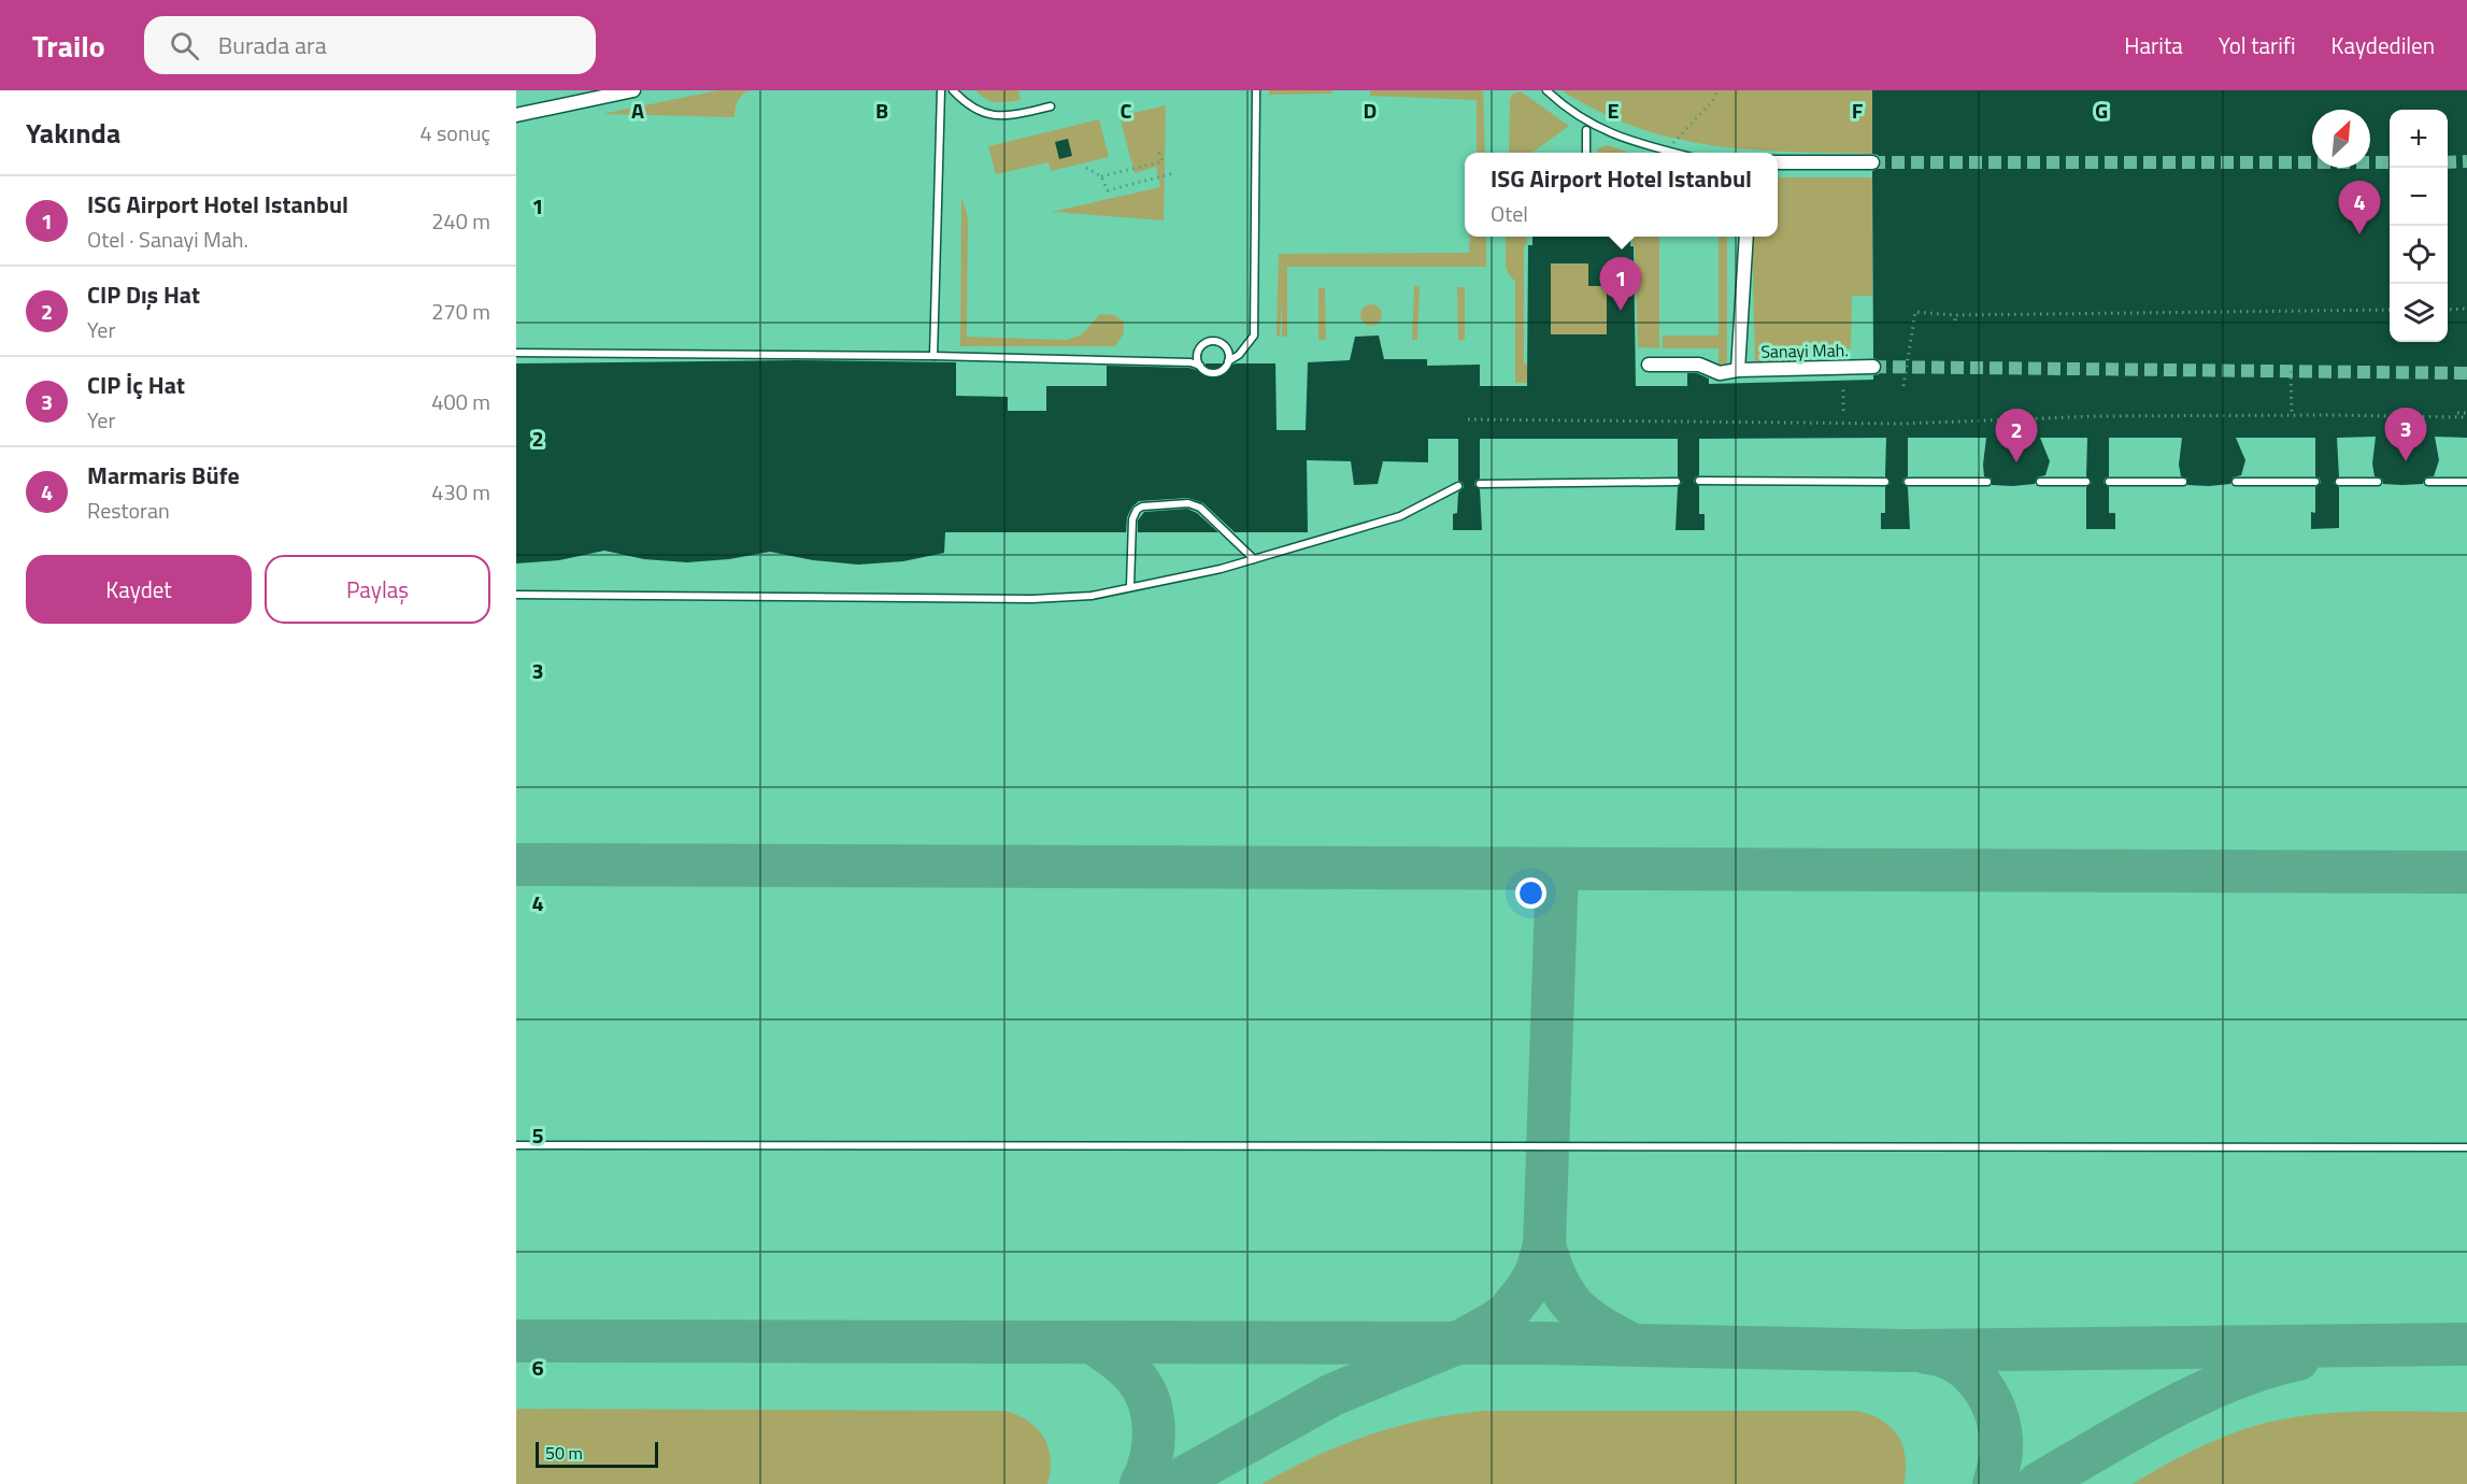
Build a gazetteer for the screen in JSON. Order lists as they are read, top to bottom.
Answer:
{
  "streets": {
    "street": ["Sanayi Mah."]
  },
  "scale_bar": "50 m",
  "north": "top right",
  "page": {
    "header": "Trailo",
    "search": "Burada ara",
    "nav": ["Harita", "Yol tarifi", "Kaydedilen"],
    "heading": ["Yakında", "4 sonuç"],
    "map_buttons": ["+", "−"],
    "popup": ["ISG Airport Hotel Istanbul", "Otel"],
    "list": [
      {
        "mark": "1",
        "name": "ISG Airport Hotel Istanbul",
        "note": "Otel · Sanayi Mah.",
        "value": "240 m"
      },
      {
        "mark": "2",
        "name": "CIP Dış Hat",
        "note": "Yer",
        "value": "270 m"
      },
      {
        "mark": "3",
        "name": "CIP İç Hat",
        "note": "Yer",
        "value": "400 m"
      },
      {
        "mark": "4",
        "name": "Marmaris Büfe",
        "note": "Restoran",
        "value": "430 m"
      }
    ],
    "pins": [
      "4",
      "1",
      "3",
      "2"
    ],
    "buttons": ["Kaydet", "Paylaş"],
    "scale": "50 m"
  },
  "grid": {
    "columns": [
      "A",
      "B",
      "C",
      "D",
      "E",
      "F",
      "G"
    ],
    "rows": [
      "1",
      "2",
      "3",
      "4",
      "5",
      "6"
    ]
  }
}
